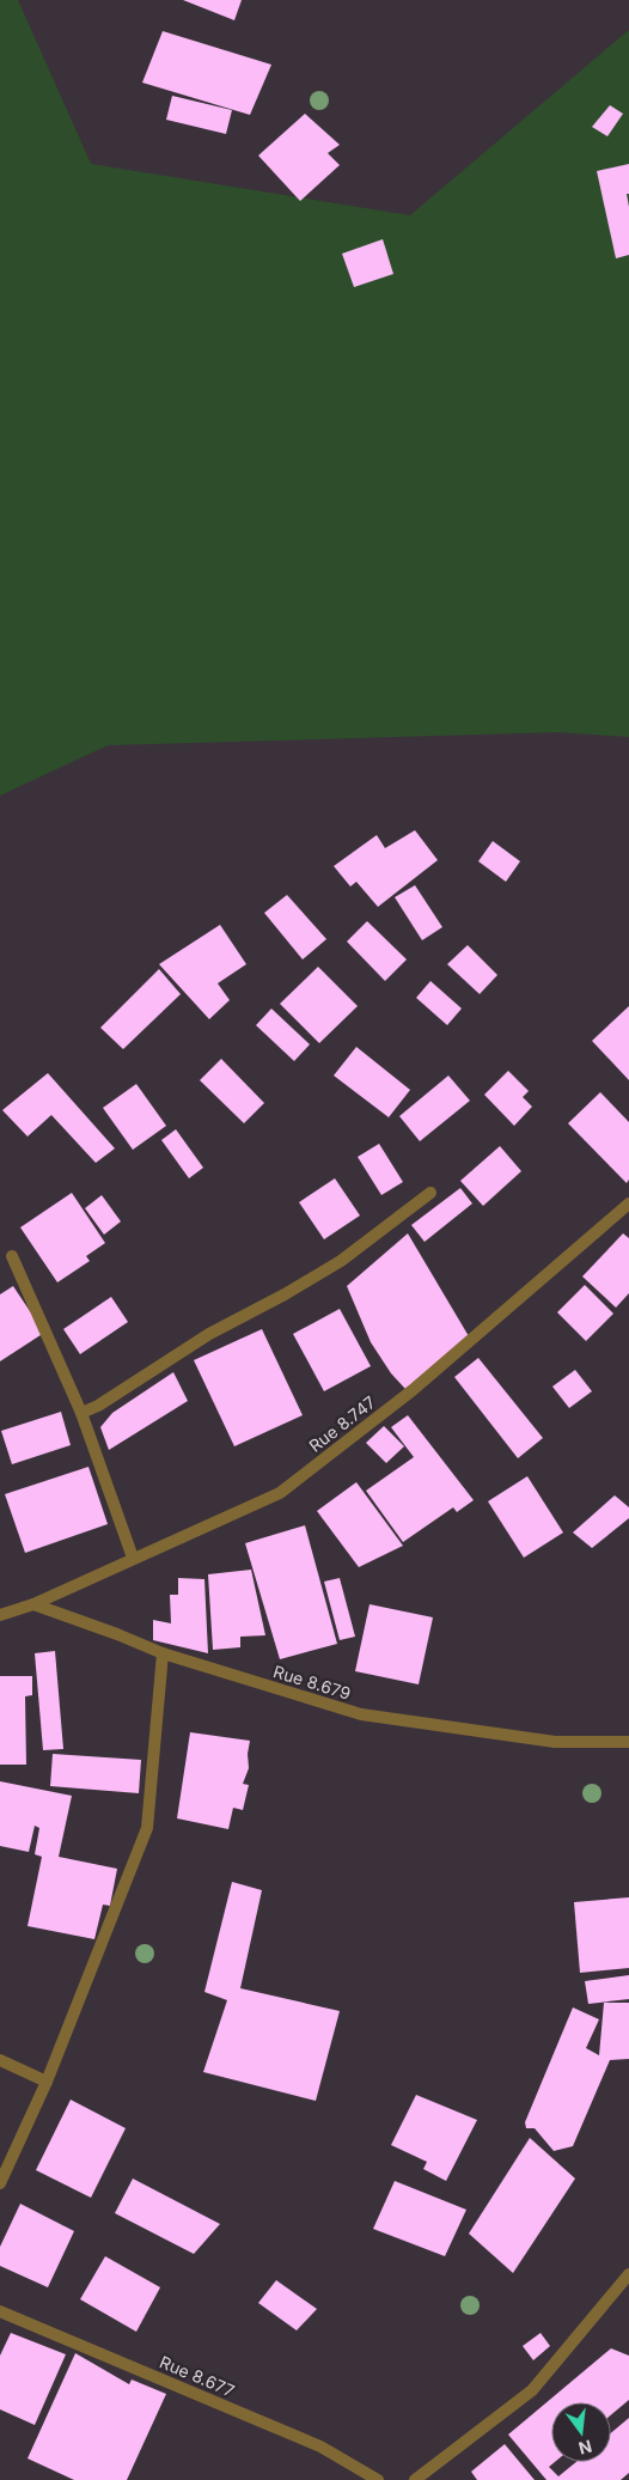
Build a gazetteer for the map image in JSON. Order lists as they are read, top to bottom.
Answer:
{
  "streets": {
    "street": ["Rue 8.747", "Rue 8.679", "Rue 8.677"]
  },
  "crossings": [
    ["Rue 8.747", "Rue 8.679"]
  ],
  "north": "bottom"
}
